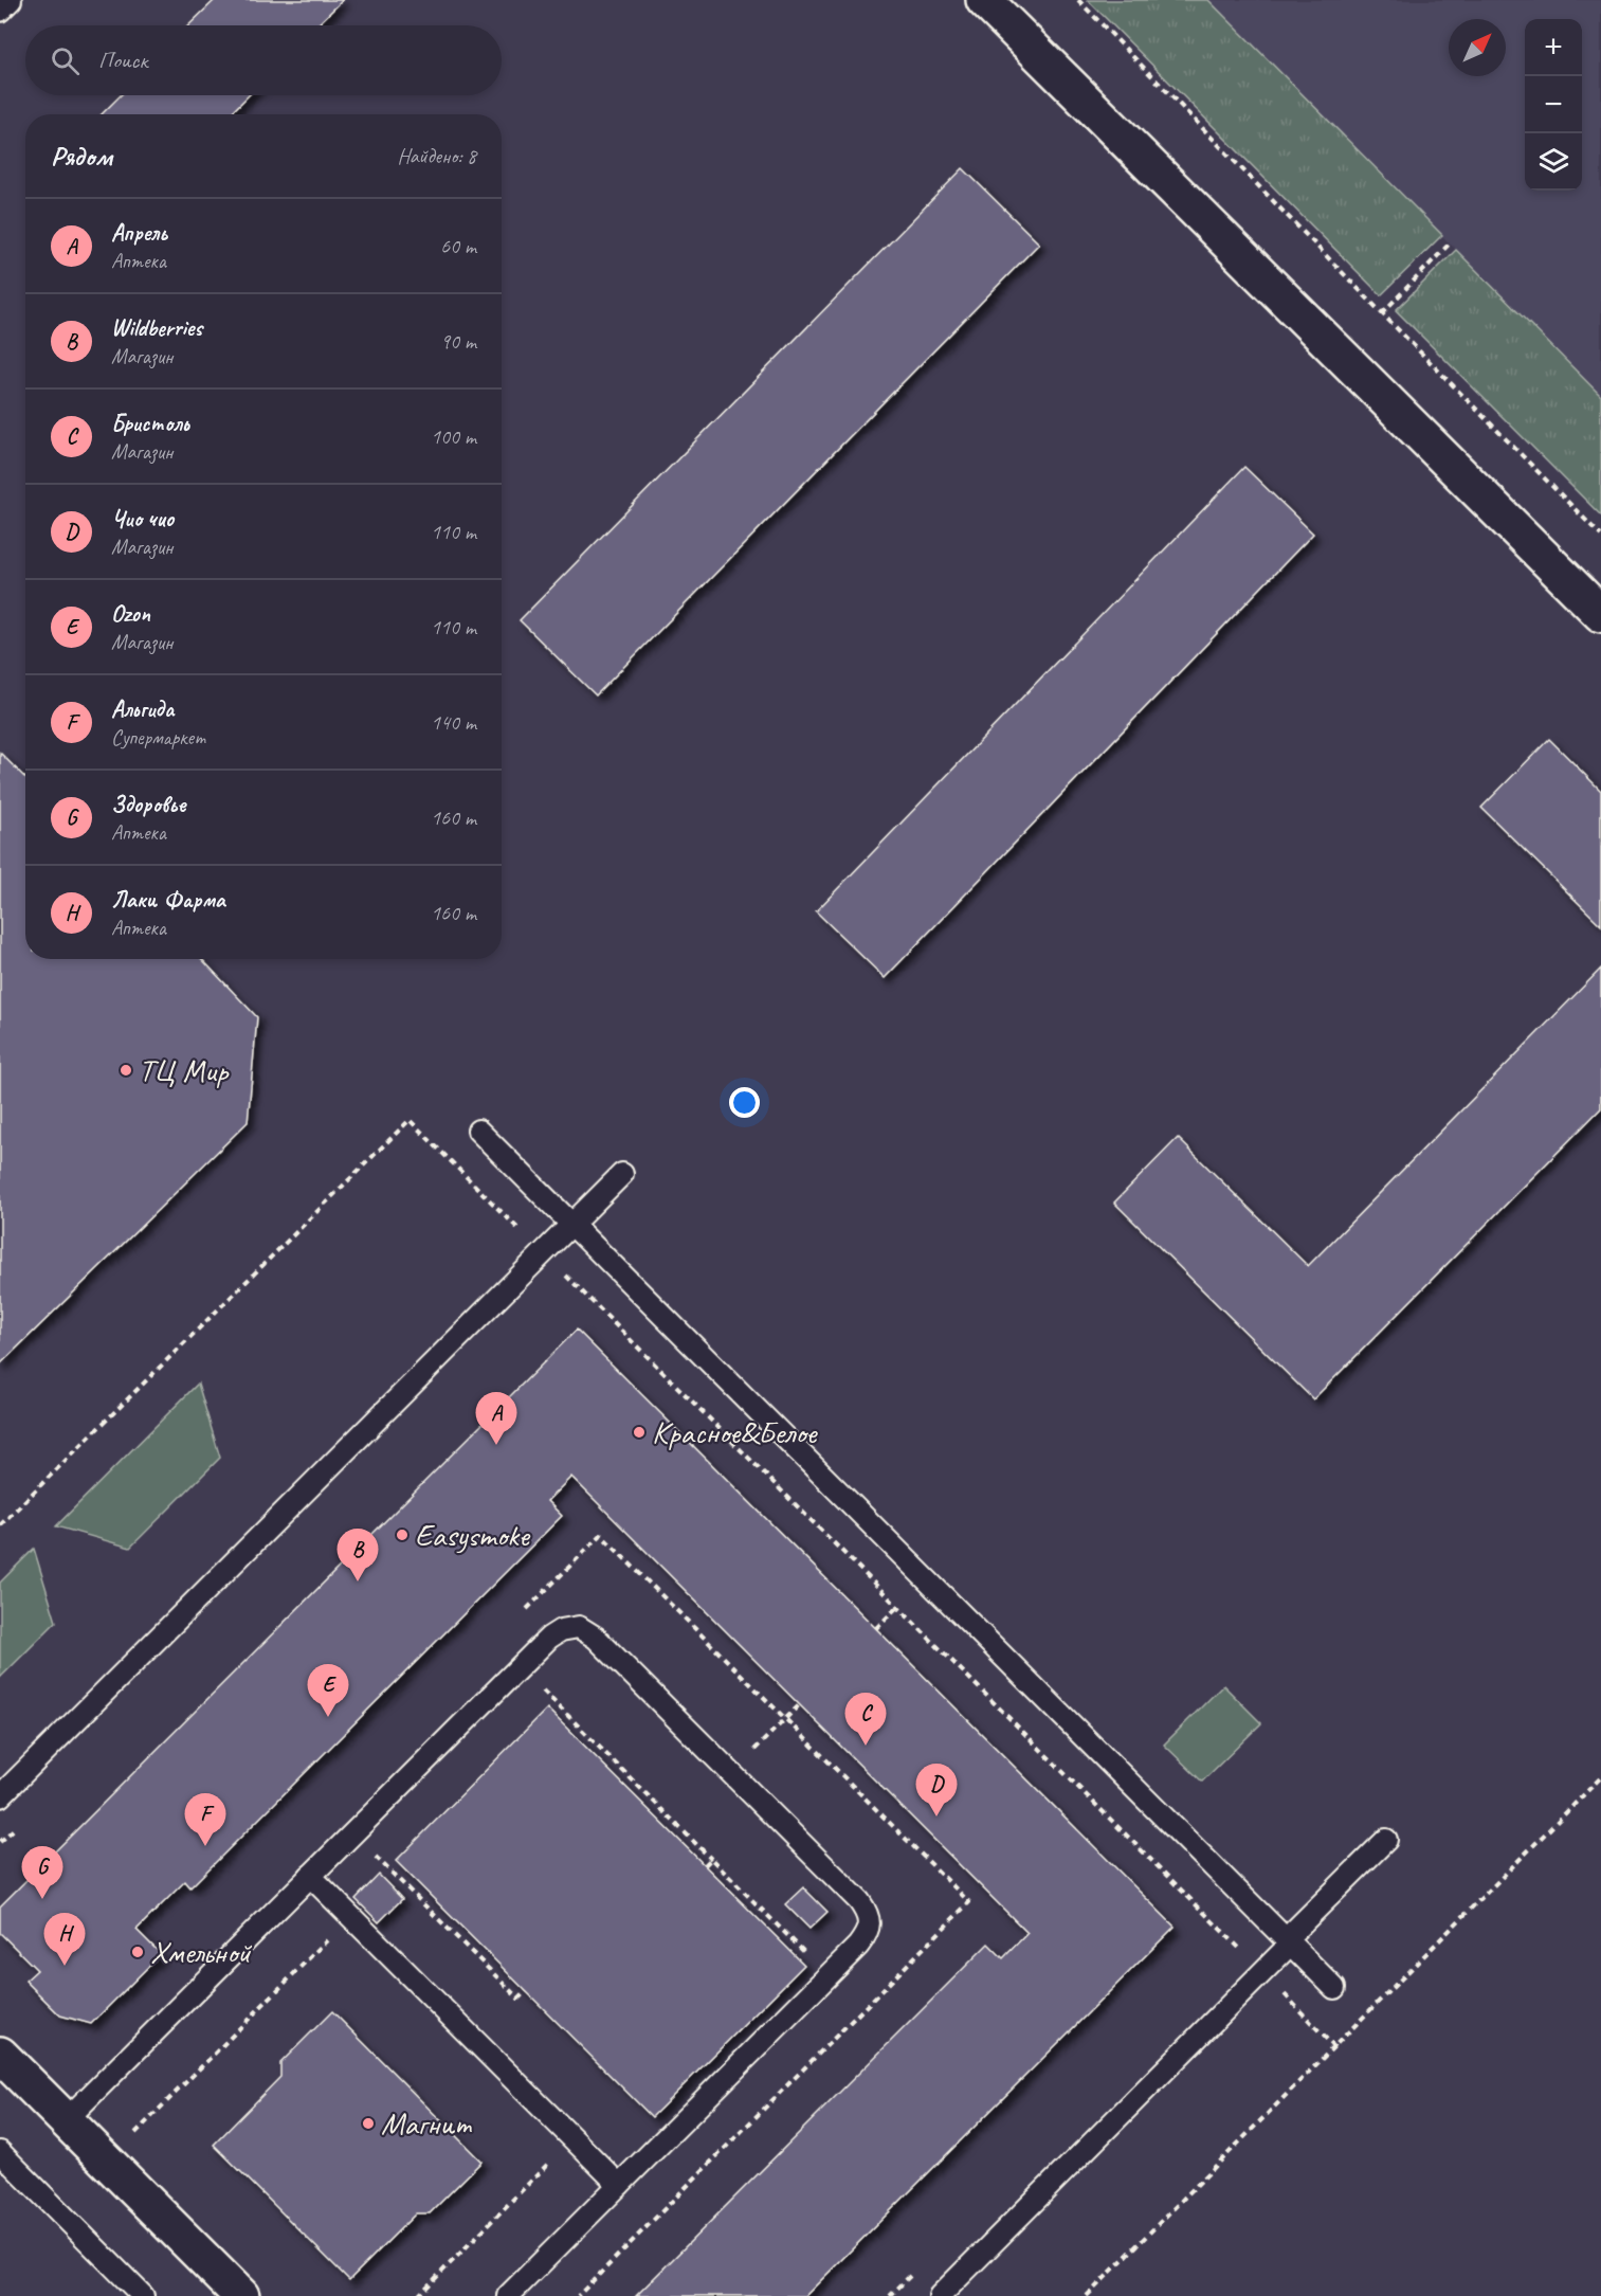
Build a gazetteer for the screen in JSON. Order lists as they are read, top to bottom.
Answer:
{
  "places": [
    "ТЦ Мир",
    "Красное&Белое",
    "Easysmoke",
    "Хмельной",
    "Магнит"
  ],
  "north": "top right",
  "page": {
    "map_buttons": ["+", "−"],
    "search": "Поиск",
    "heading": ["Рядом", "Найдено: 8"],
    "list": [
      {
        "mark": "A",
        "name": "Апрель",
        "note": "Аптека",
        "value": "60 m"
      },
      {
        "mark": "B",
        "name": "Wildberries",
        "note": "Магазин",
        "value": "90 m"
      },
      {
        "mark": "C",
        "name": "Бристоль",
        "note": "Магазин",
        "value": "100 m"
      },
      {
        "mark": "D",
        "name": "Чио чио",
        "note": "Магазин",
        "value": "110 m"
      },
      {
        "mark": "E",
        "name": "Ozon",
        "note": "Магазин",
        "value": "110 m"
      },
      {
        "mark": "F",
        "name": "Альгида",
        "note": "Супермаркет",
        "value": "140 m"
      },
      {
        "mark": "G",
        "name": "Здоровье",
        "note": "Аптека",
        "value": "160 m"
      },
      {
        "mark": "H",
        "name": "Лаки Фарма",
        "note": "Аптека",
        "value": "160 m"
      }
    ],
    "pins": [
      "A",
      "B",
      "E",
      "C",
      "D",
      "F",
      "G",
      "H"
    ]
  }
}
